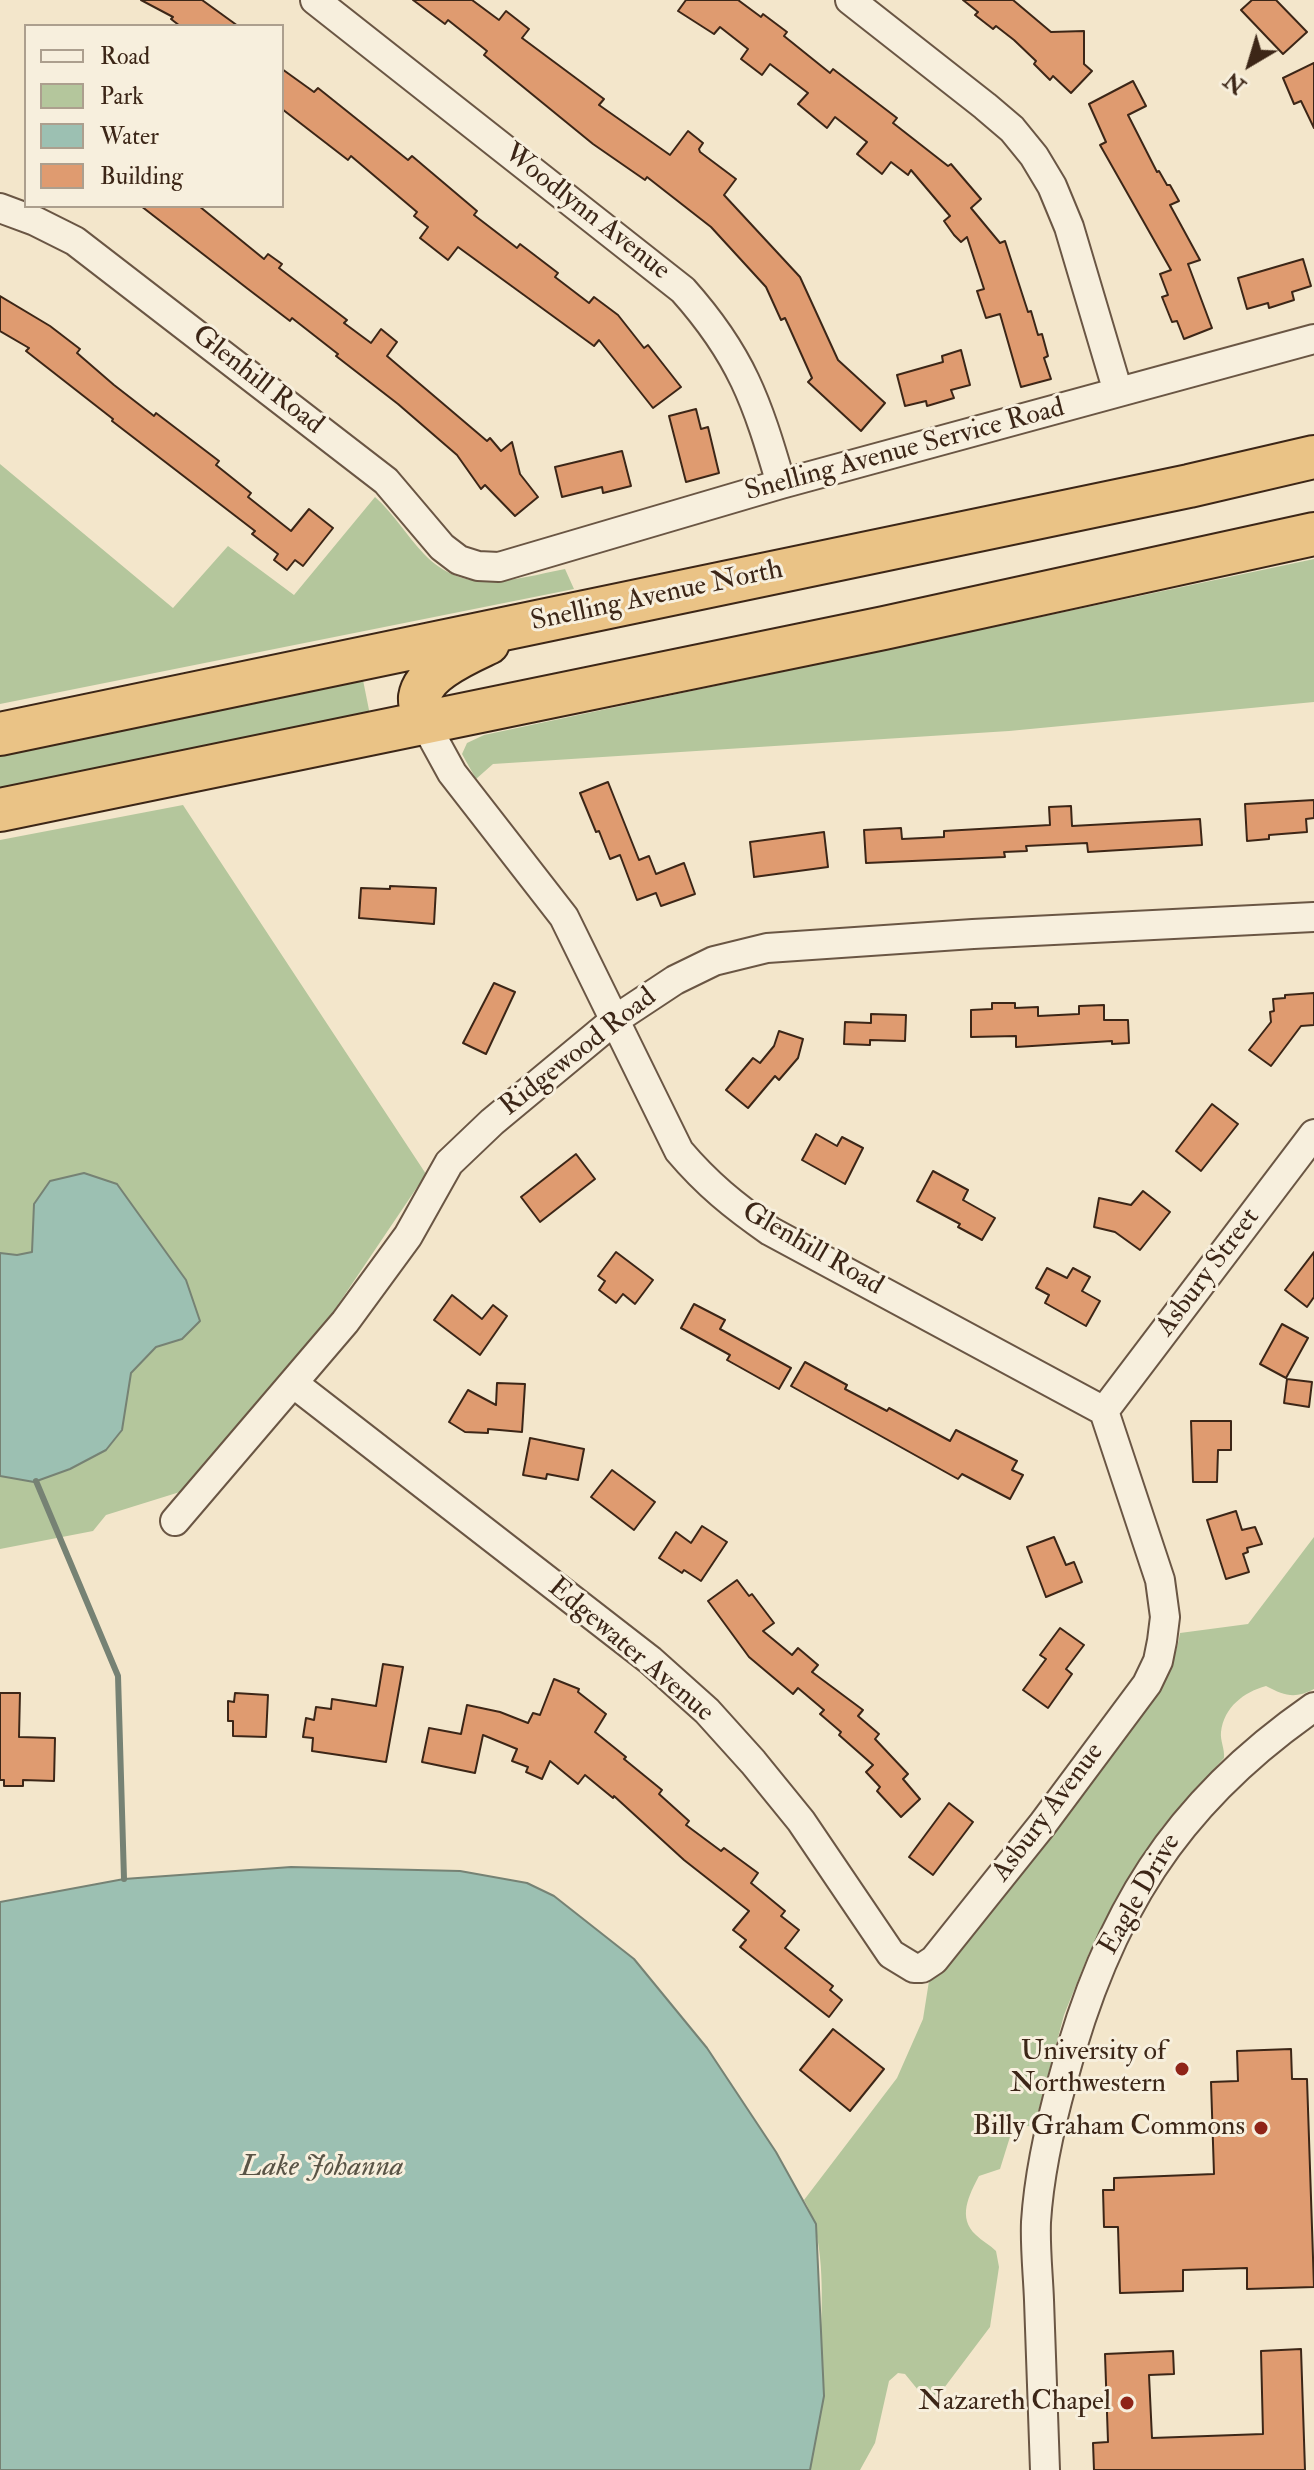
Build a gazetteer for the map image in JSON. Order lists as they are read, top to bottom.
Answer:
{
  "streets": {
    "highway": ["Snelling Avenue North"],
    "street": [
      "Woodlynn Avenue",
      "Glenhill Road",
      "Snelling Avenue Service Road",
      "Ridgewood Road",
      "Asbury Street",
      "Edgewater Avenue",
      "Asbury Avenue",
      "Eagle Drive"
    ]
  },
  "crossings": [
    ["Woodlynn Avenue", "Snelling Avenue Service Road"],
    ["Glenhill Road", "Snelling Avenue Service Road"],
    ["Glenhill Road", "Ridgewood Road"],
    ["Glenhill Road", "Asbury Street"],
    ["Glenhill Road", "Asbury Avenue"],
    ["Ridgewood Road", "Edgewater Avenue"],
    ["Asbury Street", "Asbury Avenue"],
    ["Edgewater Avenue", "Asbury Avenue"]
  ],
  "water": ["Lake Johanna"],
  "places": ["University of Northwestern", "Billy Graham Commons", "Nazareth Chapel"],
  "legend": [
    "Road",
    "Park",
    "Water",
    "Building"
  ],
  "north": "bottom left"
}
